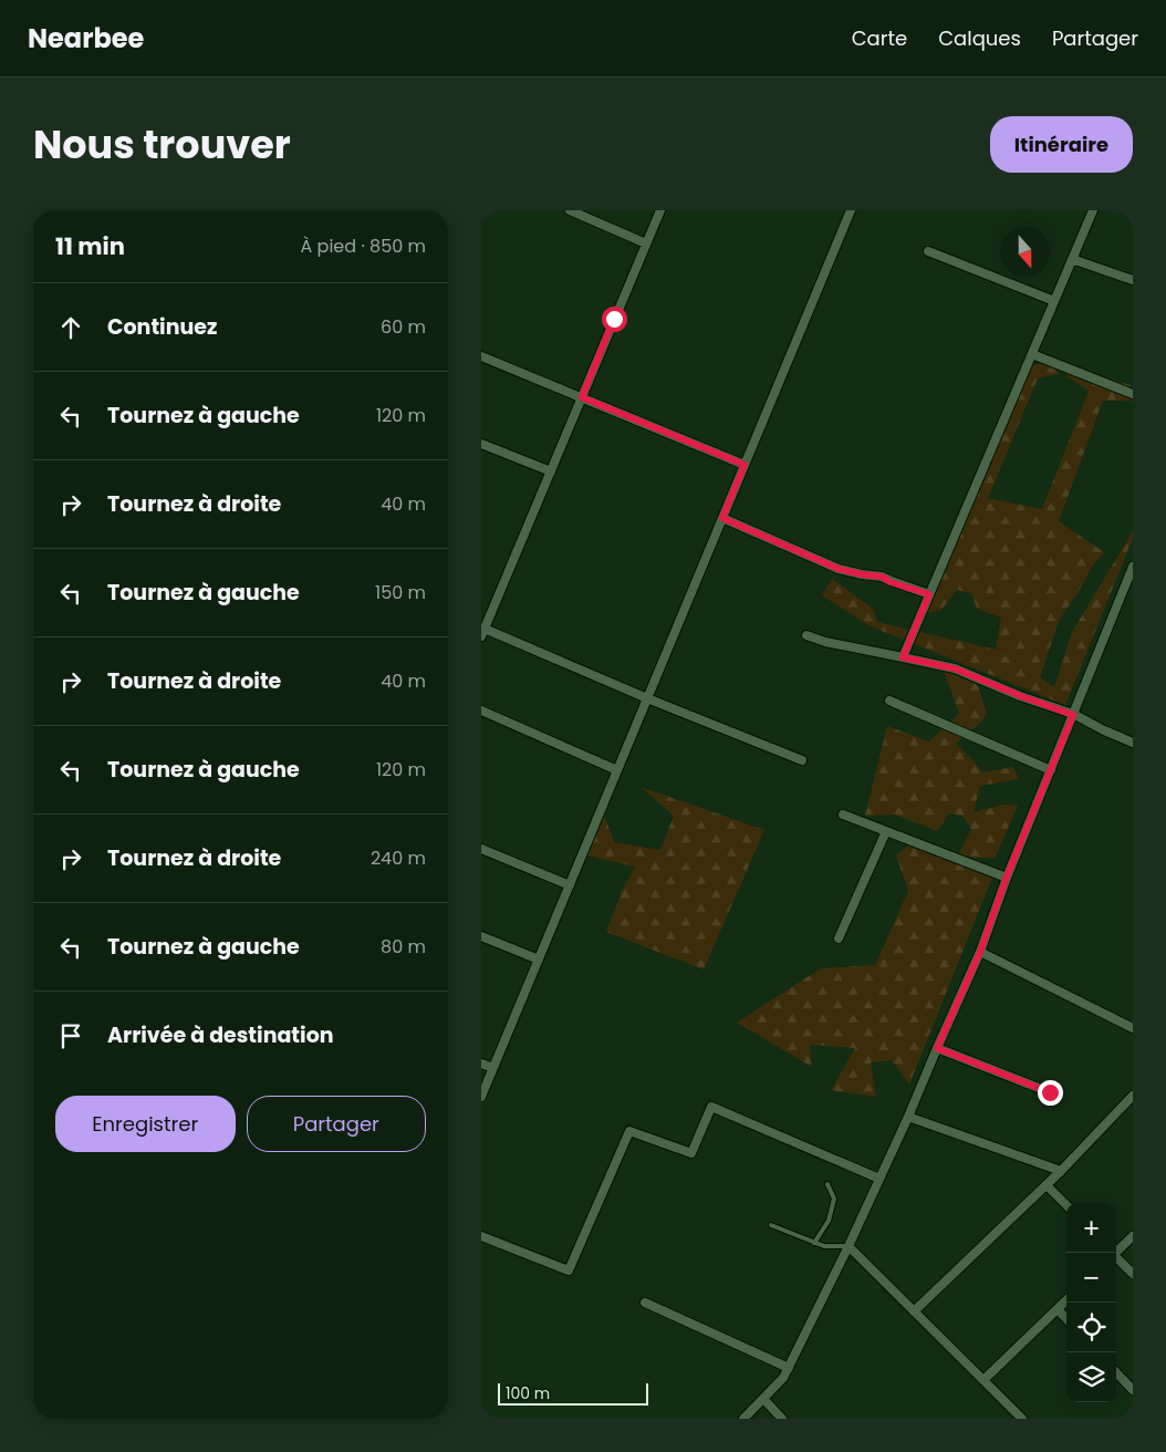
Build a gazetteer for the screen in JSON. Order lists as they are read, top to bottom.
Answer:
{
  "scale_bar": "100 m",
  "north": "bottom",
  "page": {
    "header": "Nearbee",
    "nav": ["Carte", "Calques", "Partager"],
    "title": "Nous trouver",
    "buttons": [
      "Itinéraire",
      ["Enregistrer", "Partager"]
    ],
    "heading": ["11 min", "À pied · 850 m"],
    "list": [
      ["Continuez", "60 m"],
      ["Tournez à gauche", "120 m"],
      ["Tournez à droite", "40 m"],
      ["Tournez à gauche", "150 m"],
      ["Tournez à droite", "40 m"],
      ["Tournez à gauche", "120 m"],
      ["Tournez à droite", "240 m"],
      ["Tournez à gauche", "80 m"],
      "Arrivée à destination"
    ],
    "map_buttons": ["+", "−"],
    "scale": "100 m"
  }
}
